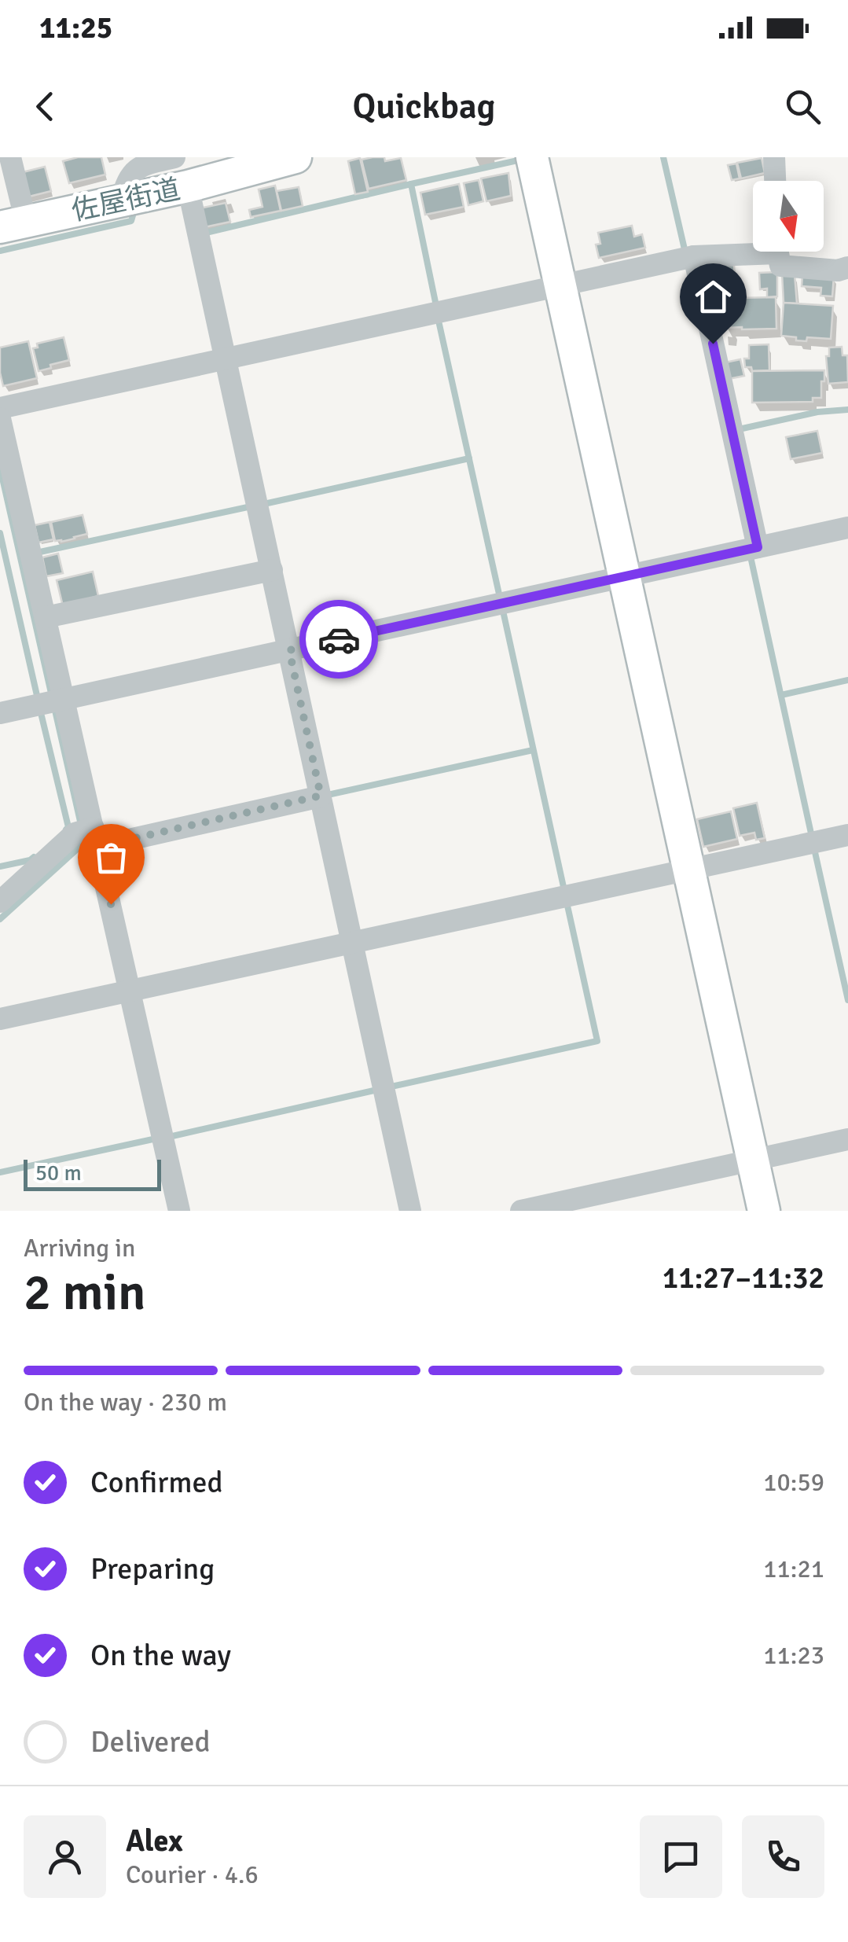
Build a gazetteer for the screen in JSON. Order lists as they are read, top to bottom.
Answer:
{
  "streets": {
    "street": ["佐屋街道"]
  },
  "scale_bar": "50 m",
  "north": "bottom",
  "page": {
    "status": "11:25",
    "header": "Quickbag",
    "scale": "50 m",
    "heading": ["2 min", "Arriving in", "11:27–11:32"],
    "panel": ["Alex", "Courier · 4.6"],
    "bar": "On the way · 230 m",
    "list": [
      ["Confirmed", "10:59"],
      ["Preparing", "11:21"],
      ["On the way", "11:23"],
      "Delivered"
    ]
  }
}
